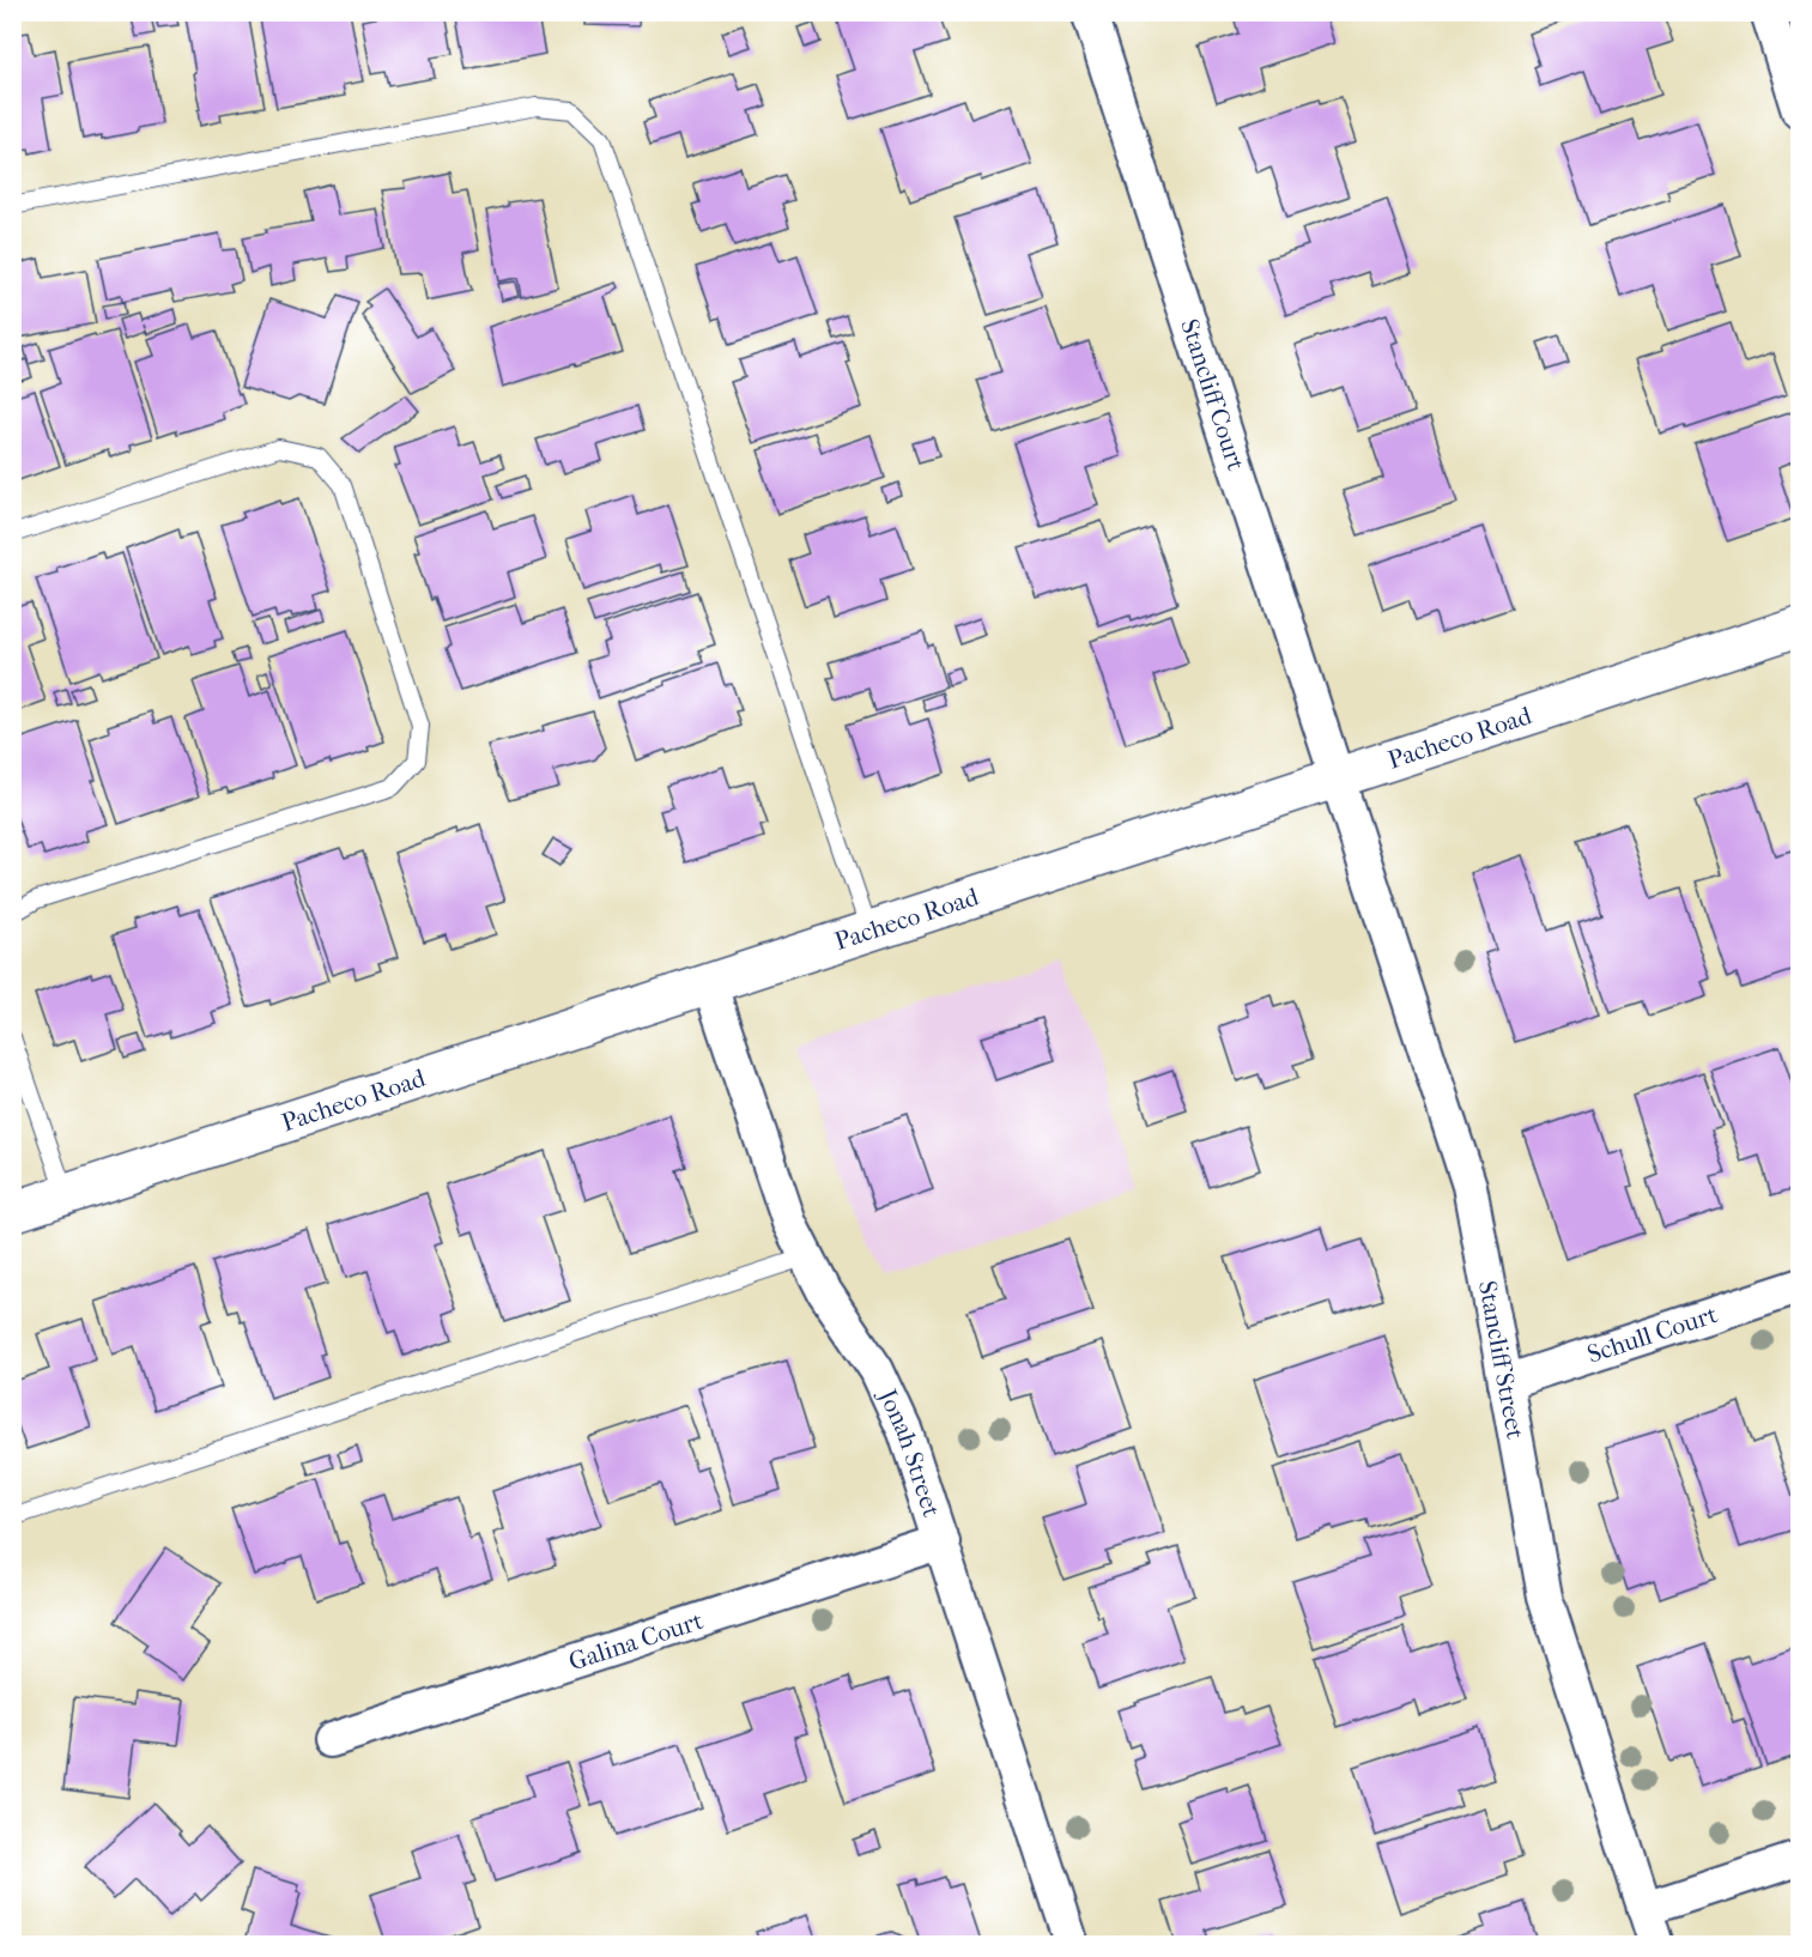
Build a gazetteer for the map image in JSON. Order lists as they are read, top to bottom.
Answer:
{
  "streets": {
    "street": [
      "Stancliff Court",
      "Pacheco Road",
      "Schull Court",
      "Stancliff Street",
      "Jonah Street",
      "Galina Court"
    ]
  },
  "crossings": [
    ["Stancliff Court", "Pacheco Road"],
    ["Stancliff Court", "Stancliff Street"],
    ["Pacheco Road", "Stancliff Street"],
    ["Pacheco Road", "Jonah Street"],
    ["Schull Court", "Stancliff Street"],
    ["Jonah Street", "Galina Court"]
  ]
}
